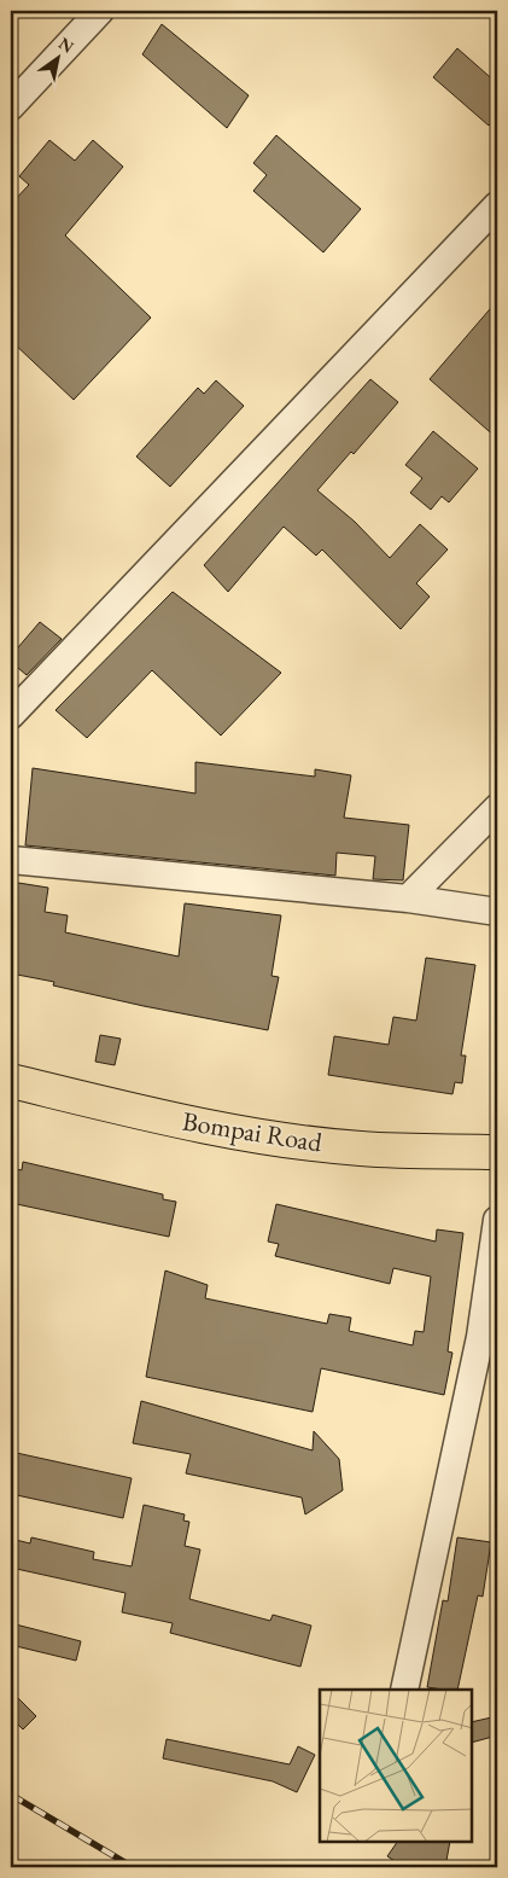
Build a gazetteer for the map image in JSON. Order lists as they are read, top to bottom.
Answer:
{
  "streets": {
    "main road": ["Bompai Road"]
  },
  "north": "top right"
}
